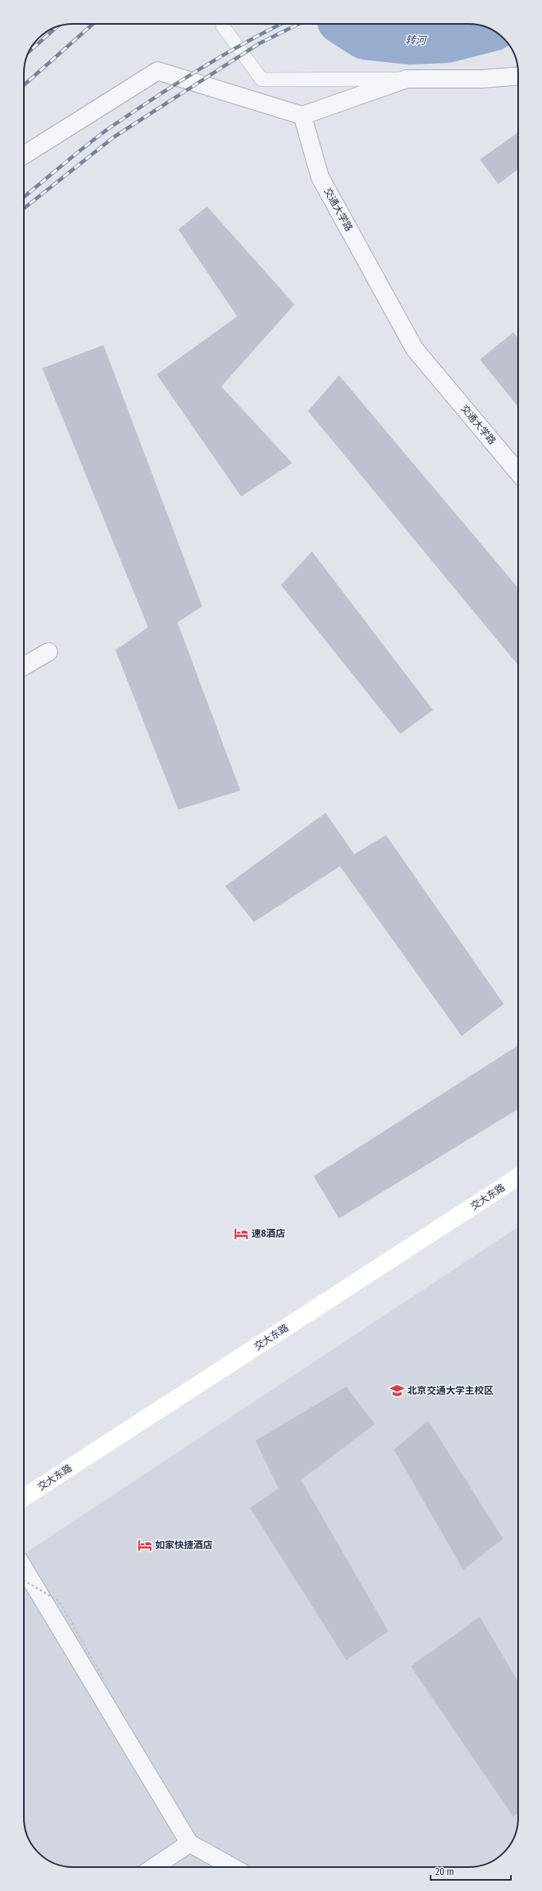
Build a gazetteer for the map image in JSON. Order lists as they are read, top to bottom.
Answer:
{
  "streets": {
    "street": ["交通大学路", "交大东路"]
  },
  "water": ["转河"],
  "places": {
    "hotel": ["速8酒店", "如家快捷酒店"],
    "school or university": ["北京交通大学主校区"]
  },
  "scale_bar": "20 m"
}
